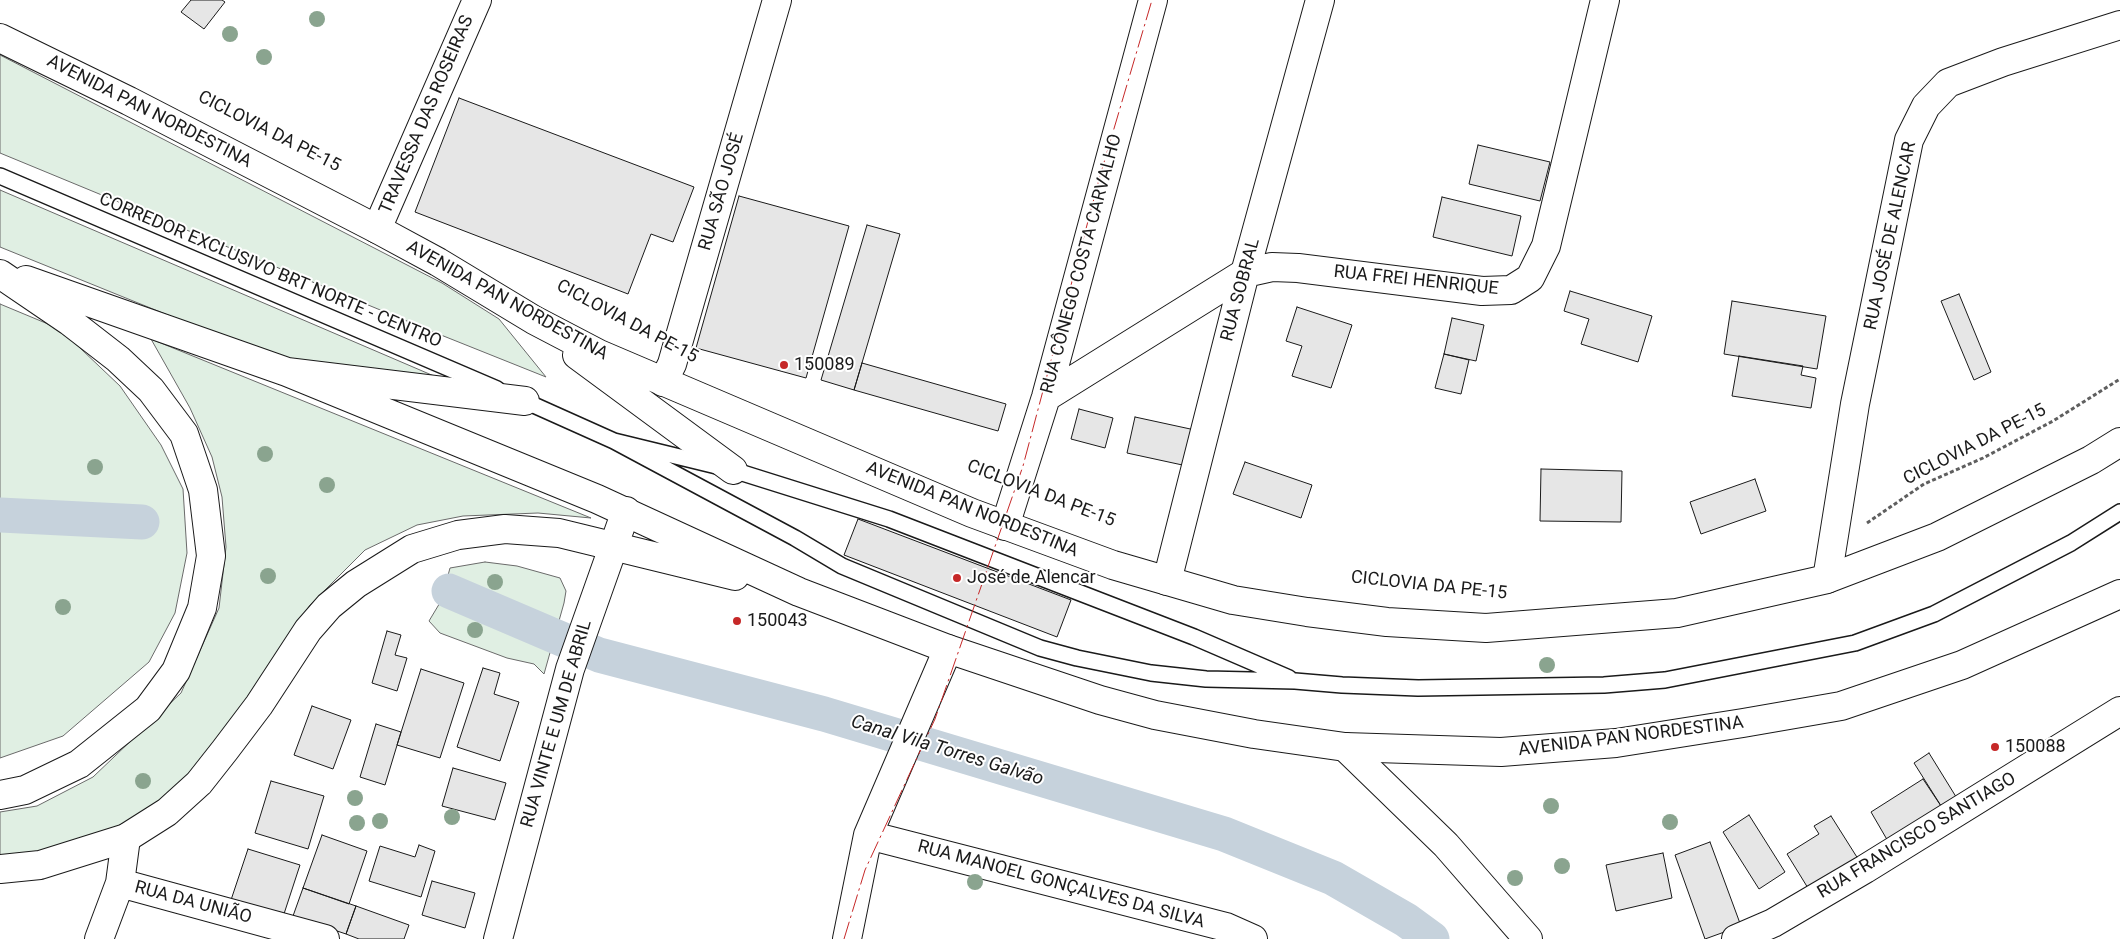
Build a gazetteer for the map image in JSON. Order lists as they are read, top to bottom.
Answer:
{
  "streets": {
    "main road": [
      "AVENIDA PAN NORDESTINA",
      "TRAVESSA DAS ROSEIRAS",
      "RUA SÃO JOSÉ",
      "RUA JOSÉ DE ALENCAR",
      "RUA CÔNEGO COSTA CARVALHO",
      "RUA FREI HENRIQUE",
      "RUA SOBRAL",
      "RUA VINTE E UM DE ABRIL",
      "RUA FRANCISCO SANTIAGO",
      "RUA MANOEL GONÇALVES DA SILVA",
      "RUA DA UNIÃO"
    ],
    "lane": ["CORREDOR EXCLUSIVO BRT NORTE - CENTRO"],
    "path": ["CICLOVIA DA PE-15"]
  },
  "crossings": [
    ["AVENIDA PAN NORDESTINA", "TRAVESSA DAS ROSEIRAS"],
    ["AVENIDA PAN NORDESTINA", "RUA SÃO JOSÉ"],
    ["AVENIDA PAN NORDESTINA", "RUA JOSÉ DE ALENCAR"],
    ["AVENIDA PAN NORDESTINA", "RUA CÔNEGO COSTA CARVALHO"],
    ["AVENIDA PAN NORDESTINA", "RUA SOBRAL"],
    ["AVENIDA PAN NORDESTINA", "RUA VINTE E UM DE ABRIL"],
    ["CICLOVIA DA PE-15", "RUA JOSÉ DE ALENCAR"],
    ["RUA CÔNEGO COSTA CARVALHO", "RUA FREI HENRIQUE"],
    ["RUA FREI HENRIQUE", "RUA SOBRAL"]
  ],
  "water": ["Canal Vila Torres Galvão"],
  "places": [
    "150089",
    "José de Alencar",
    "150043",
    "150088"
  ]
}
